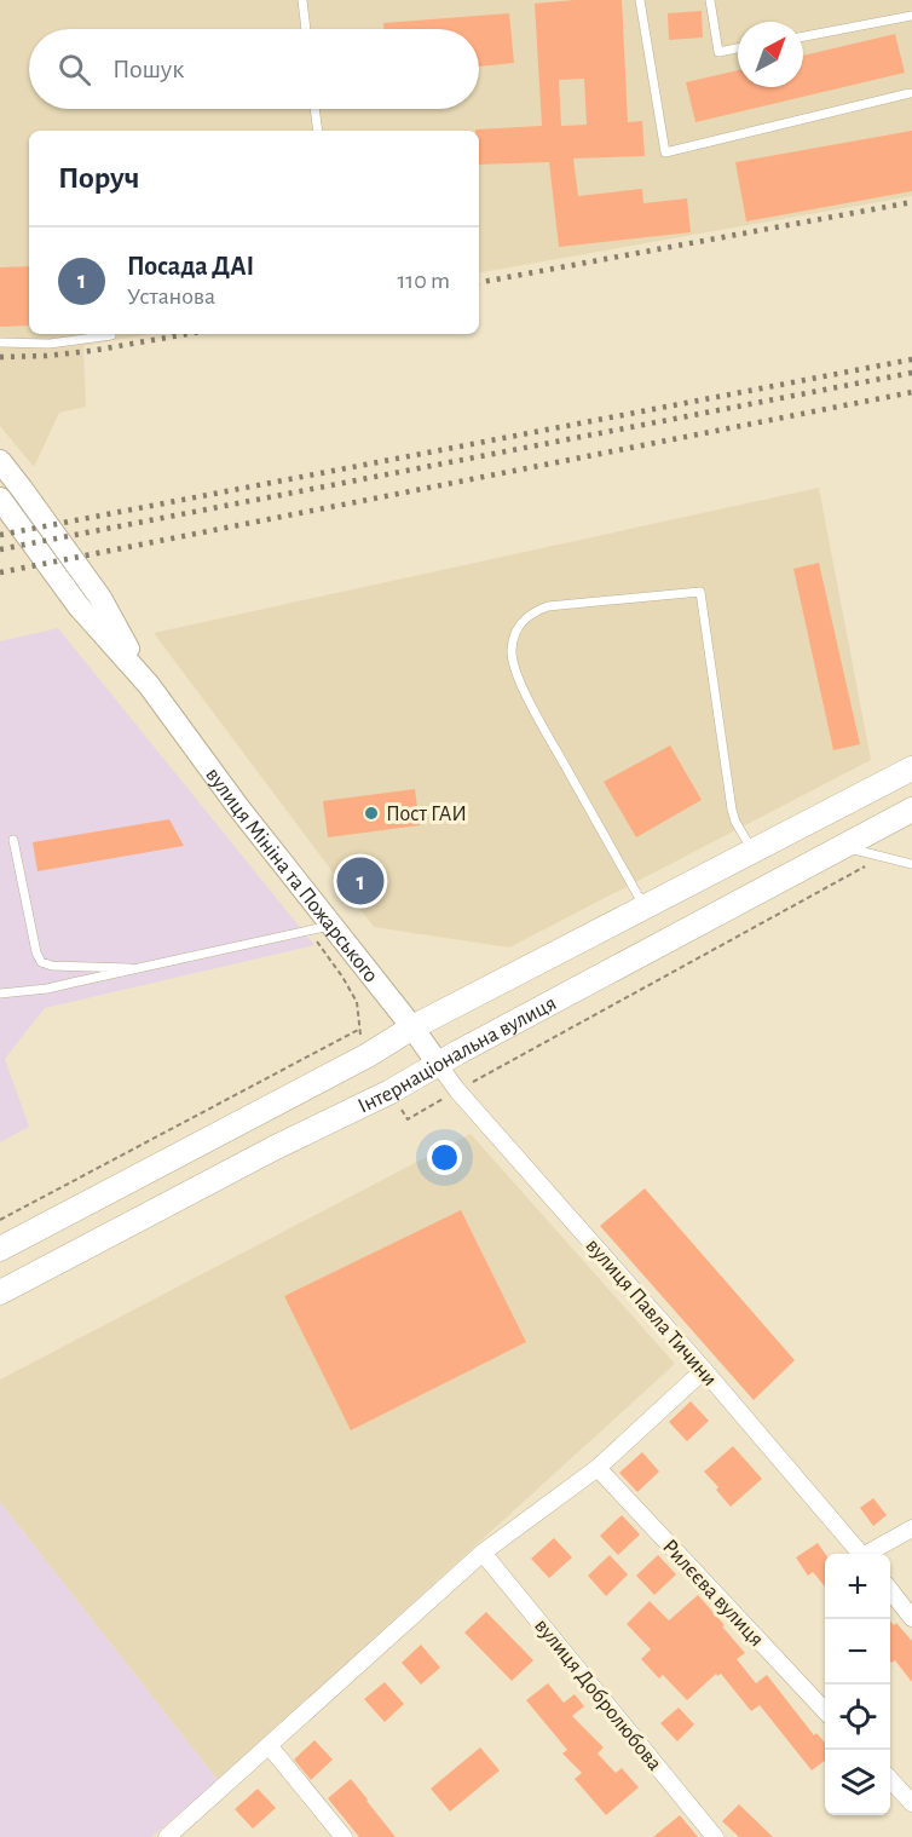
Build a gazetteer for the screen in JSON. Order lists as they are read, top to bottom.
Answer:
{
  "streets": {
    "main road": ["Інтернаціональна вулиця"],
    "street": [
      "вулиця Мініна та Пожарського",
      "вулиця Павла Тичини",
      "Рилєєва вулиця",
      "вулиця Добролюбова"
    ]
  },
  "crossings": [
    ["вулиця Мініна та Пожарського", "Інтернаціональна вулиця"],
    ["вулиця Мініна та Пожарського", "вулиця Павла Тичини"],
    ["Інтернаціональна вулиця", "вулиця Павла Тичини"]
  ],
  "places": ["Пост ГАИ"],
  "north": "top right",
  "page": {
    "search": "Пошук",
    "heading": "Поруч",
    "list": [
      {
        "mark": "1",
        "name": "Посада ДАІ",
        "note": "Установа",
        "value": "110 m"
      }
    ],
    "pins": "1",
    "map_buttons": ["+", "−"]
  }
}
